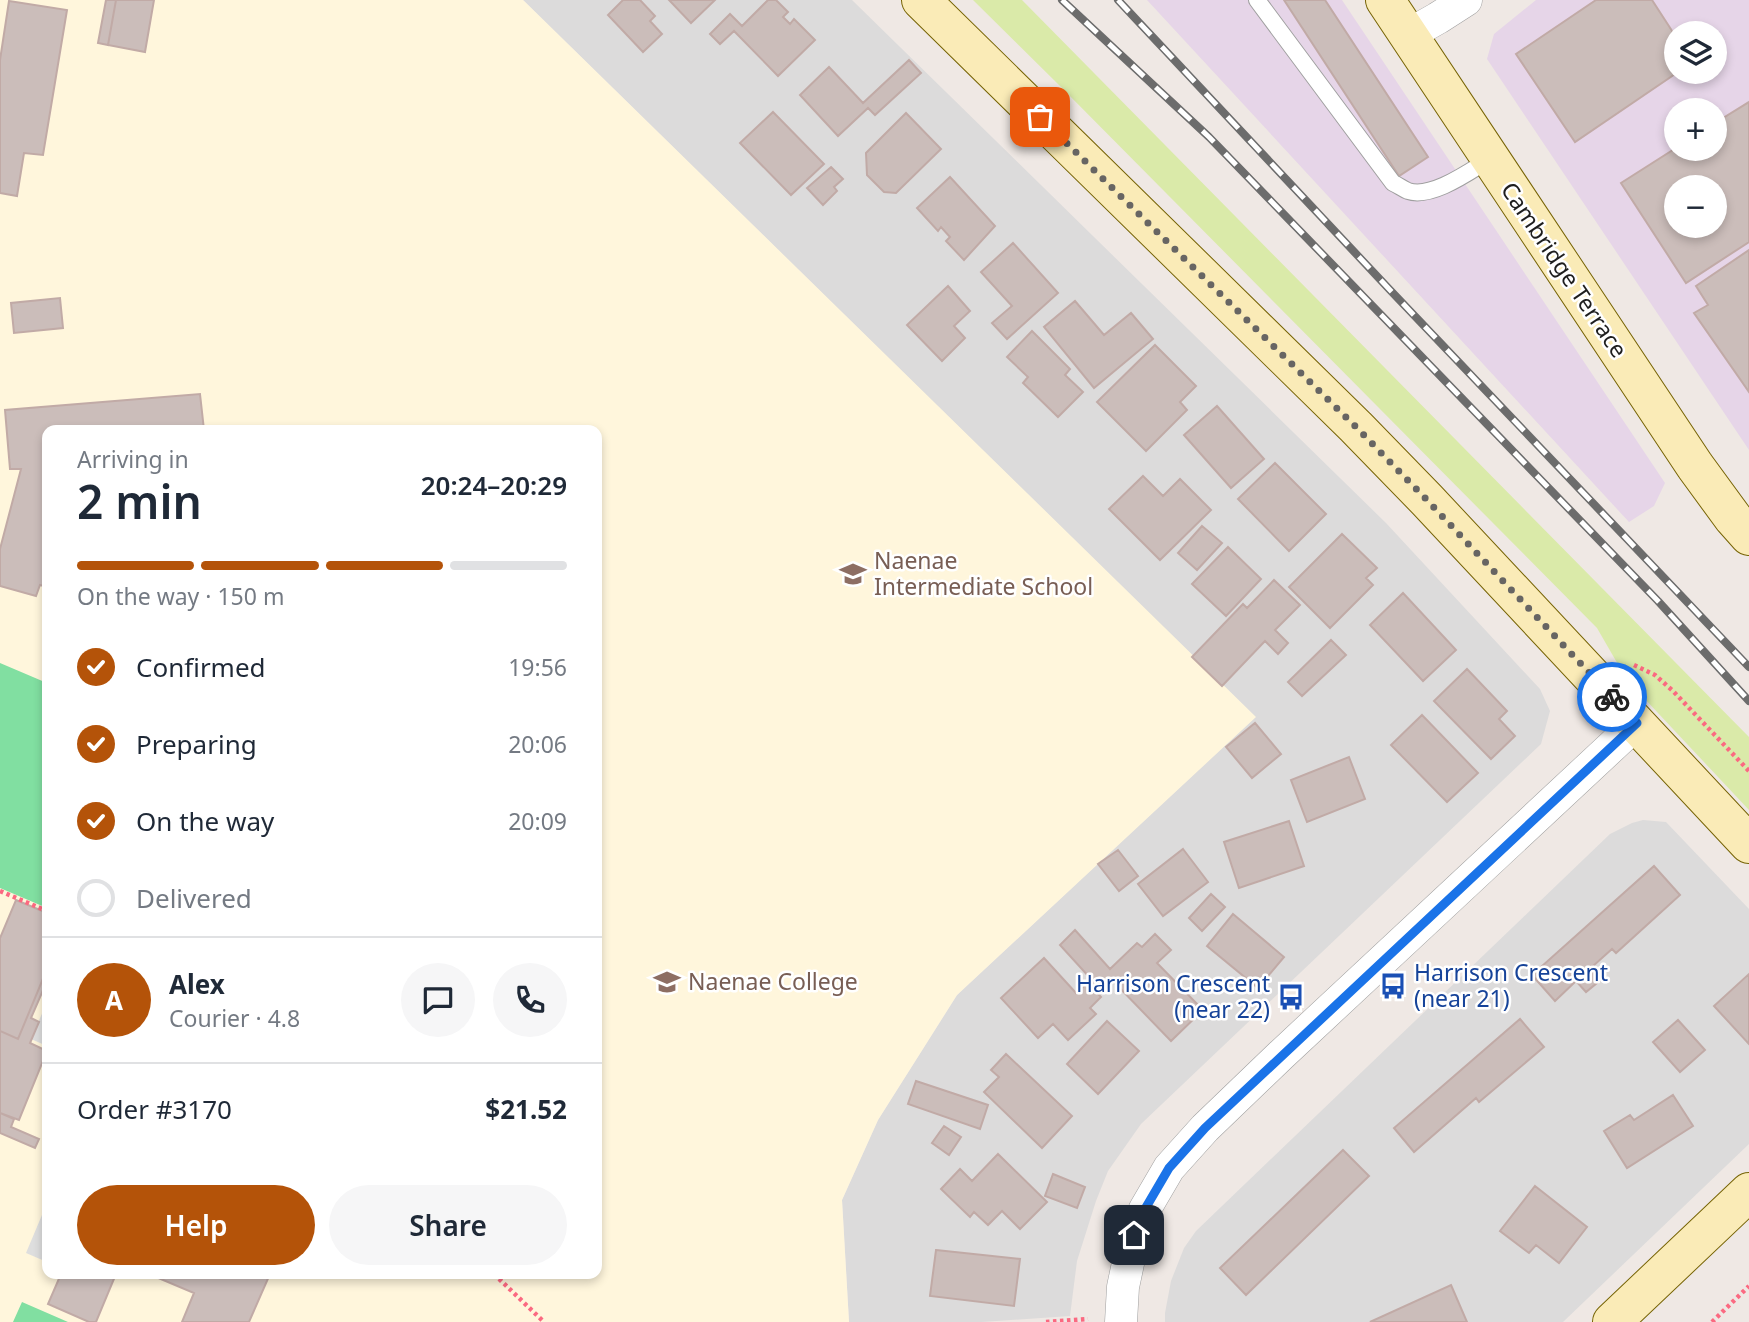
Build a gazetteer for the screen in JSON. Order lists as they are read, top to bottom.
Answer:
{
  "streets": {
    "street": ["Cambridge Terrace"]
  },
  "places": {
    "school or university": ["Naenae Intermediate School", "Naenae College"],
    "bus stop": ["Harrison Crescent (near 21)", "Harrison Crescent (near 22)"]
  },
  "page": {
    "map_buttons": ["+", "−"],
    "heading": ["2 min", "Arriving in", "20:24–20:29"],
    "panel": [
      "Alex",
      "Courier · 4.8",
      "Order #3170",
      "$21.52"
    ],
    "bar": "On the way · 150 m",
    "list": [
      ["Confirmed", "19:56"],
      ["Preparing", "20:06"],
      ["On the way", "20:09"],
      "Delivered"
    ],
    "round": "A",
    "buttons": ["Help", "Share"]
  }
}
